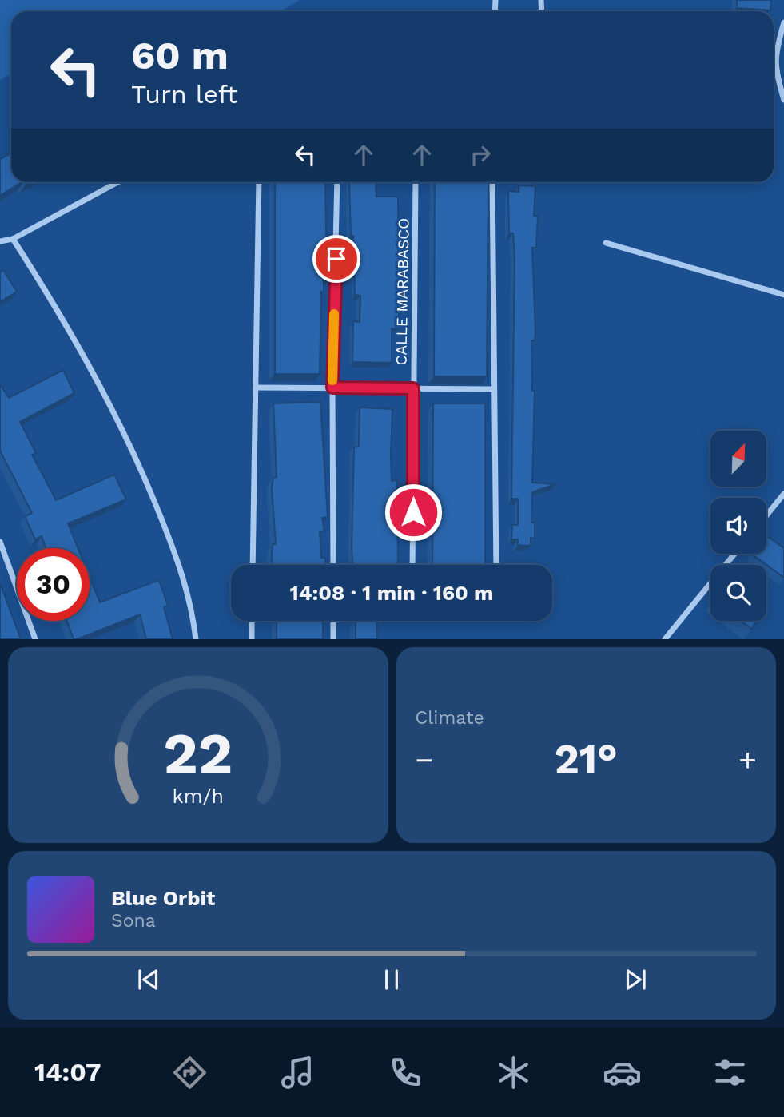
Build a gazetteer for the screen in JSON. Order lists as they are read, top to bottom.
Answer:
{
  "streets": {
    "street": ["CALLE MARABASCO"]
  },
  "north": "top right",
  "page": {
    "turn": ["60 m", "Turn left"],
    "limit": "30",
    "trip": "14:08 · 1 min · 160 m",
    "tile": "Climate",
    "heat": ["−", "21°", "+"],
    "song": ["Blue Orbit", "Sona"],
    "tabs": "14:07",
    "gauge": ["22", "km/h"]
  }
}
